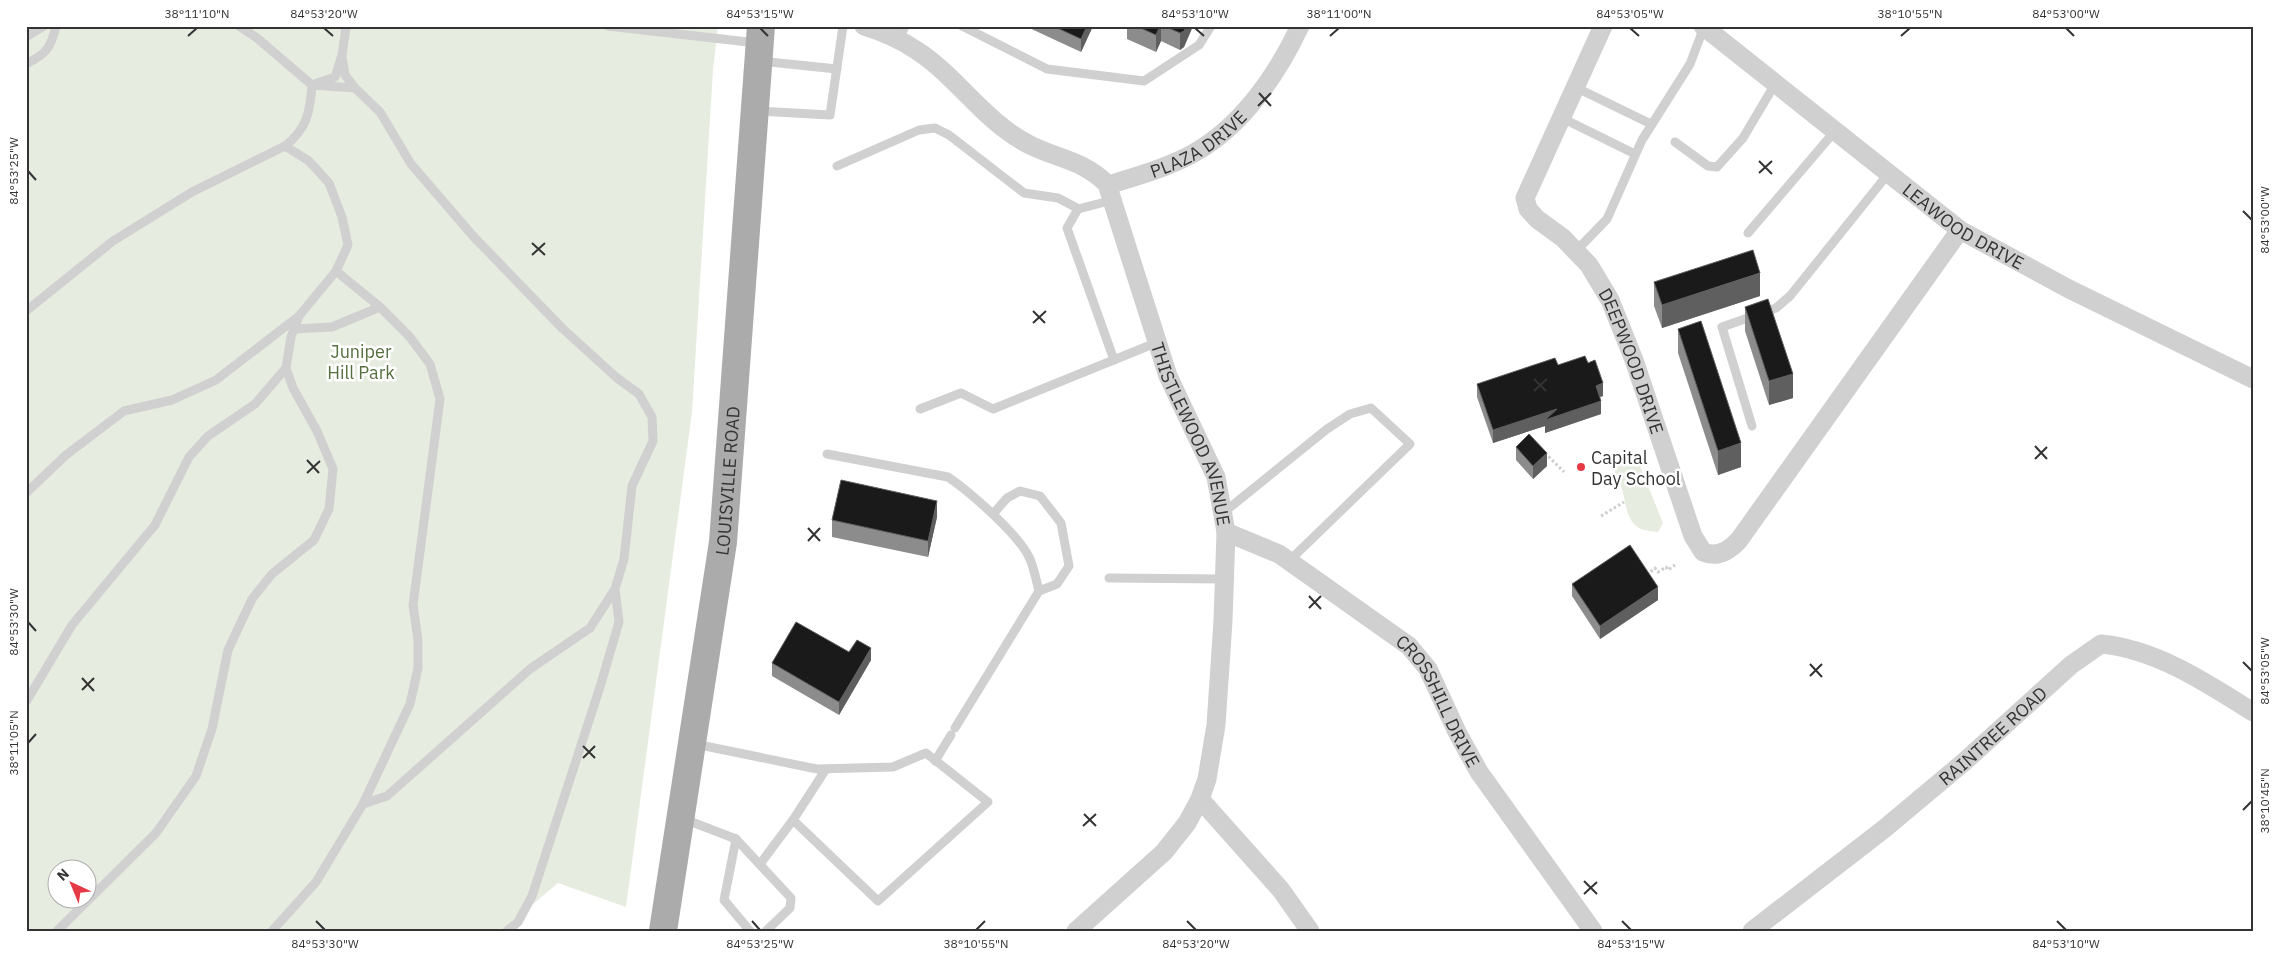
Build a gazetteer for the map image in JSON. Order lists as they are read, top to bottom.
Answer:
{
  "streets": {
    "main road": ["LOUISVILLE ROAD"],
    "street": [
      "PLAZA DRIVE",
      "LEAWOOD DRIVE",
      "DEEPWOOD DRIVE",
      "THISTLEWOOD AVENUE",
      "CROSSHILL DRIVE",
      "RAINTREE ROAD"
    ]
  },
  "crossings": [
    ["PLAZA DRIVE", "THISTLEWOOD AVENUE"],
    ["LEAWOOD DRIVE", "DEEPWOOD DRIVE"],
    ["THISTLEWOOD AVENUE", "CROSSHILL DRIVE"]
  ],
  "parks": ["Juniper Hill Park"],
  "places": ["Capital Day School"],
  "north": "top left",
  "coordinates": [
    "38°11'10\"N",
    "84°53'20\"W",
    "84°53'15\"W",
    "84°53'10\"W",
    "38°11'00\"N",
    "84°53'05\"W",
    "38°10'55\"N",
    "84°53'00\"W",
    "84°53'25\"W",
    "84°53'30\"W",
    "38°11'05\"N",
    "38°10'45\"N"
  ]
}
